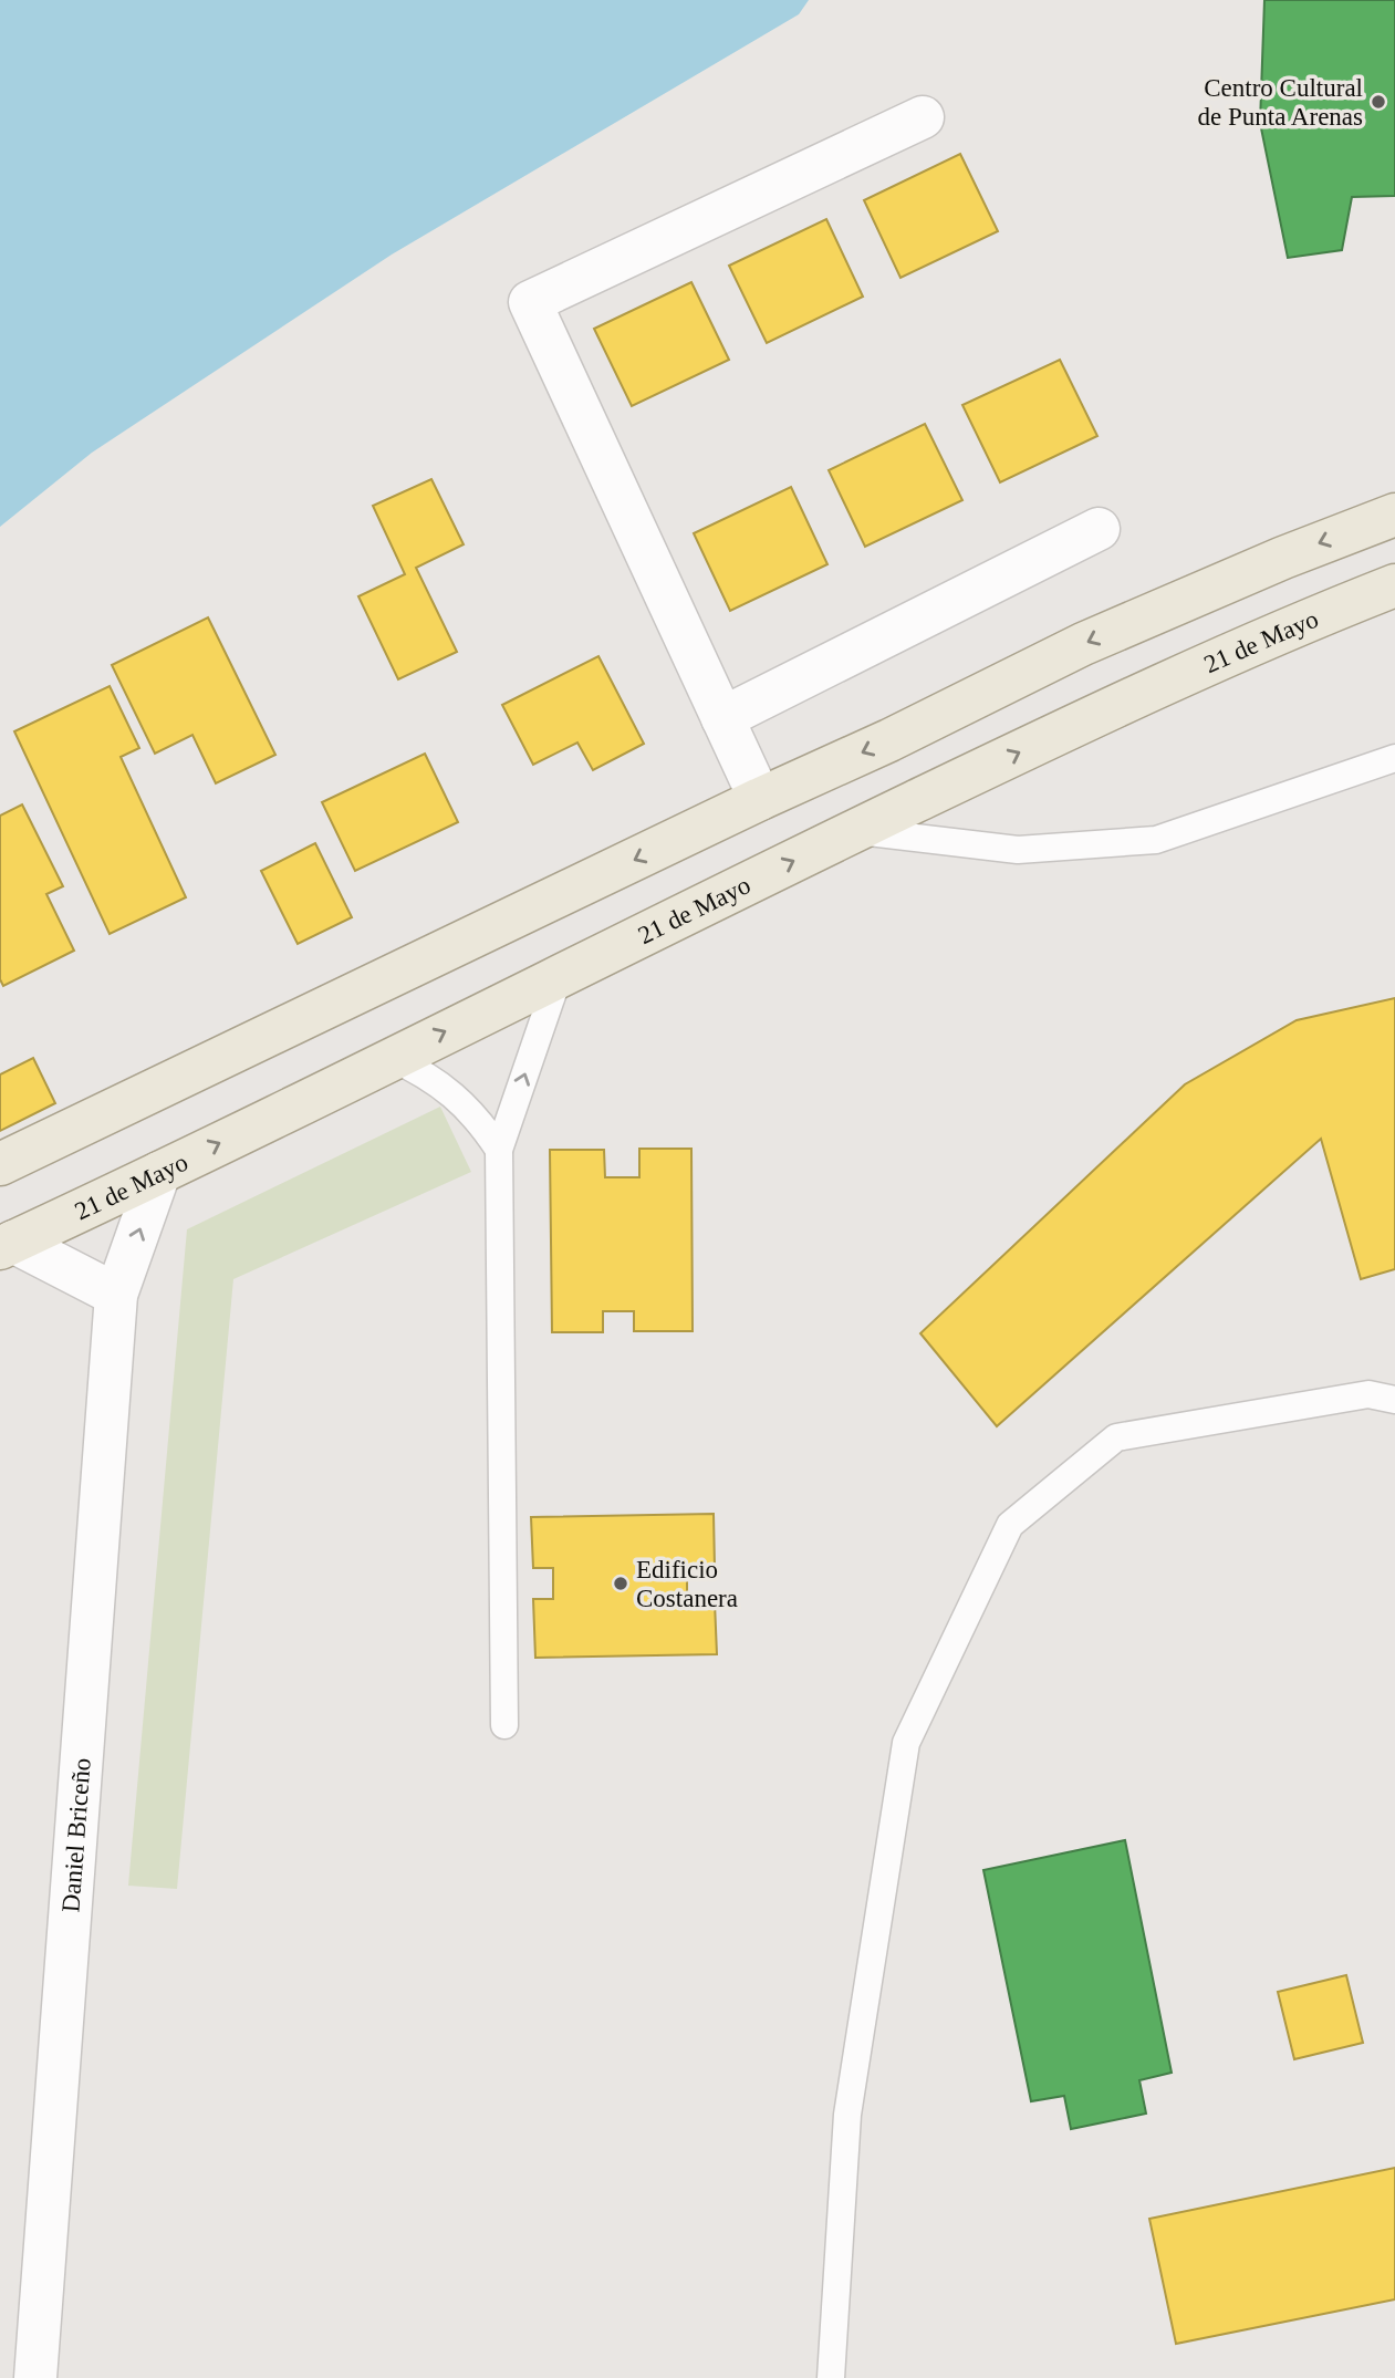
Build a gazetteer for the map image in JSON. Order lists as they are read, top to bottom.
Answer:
{
  "streets": {
    "main road": ["21 de Mayo"],
    "street": ["Daniel Briceño"]
  },
  "crossings": [
    ["21 de Mayo", "Daniel Briceño"]
  ],
  "places": ["Centro Cultural de Punta Arenas", "Edificio Costanera"]
}
